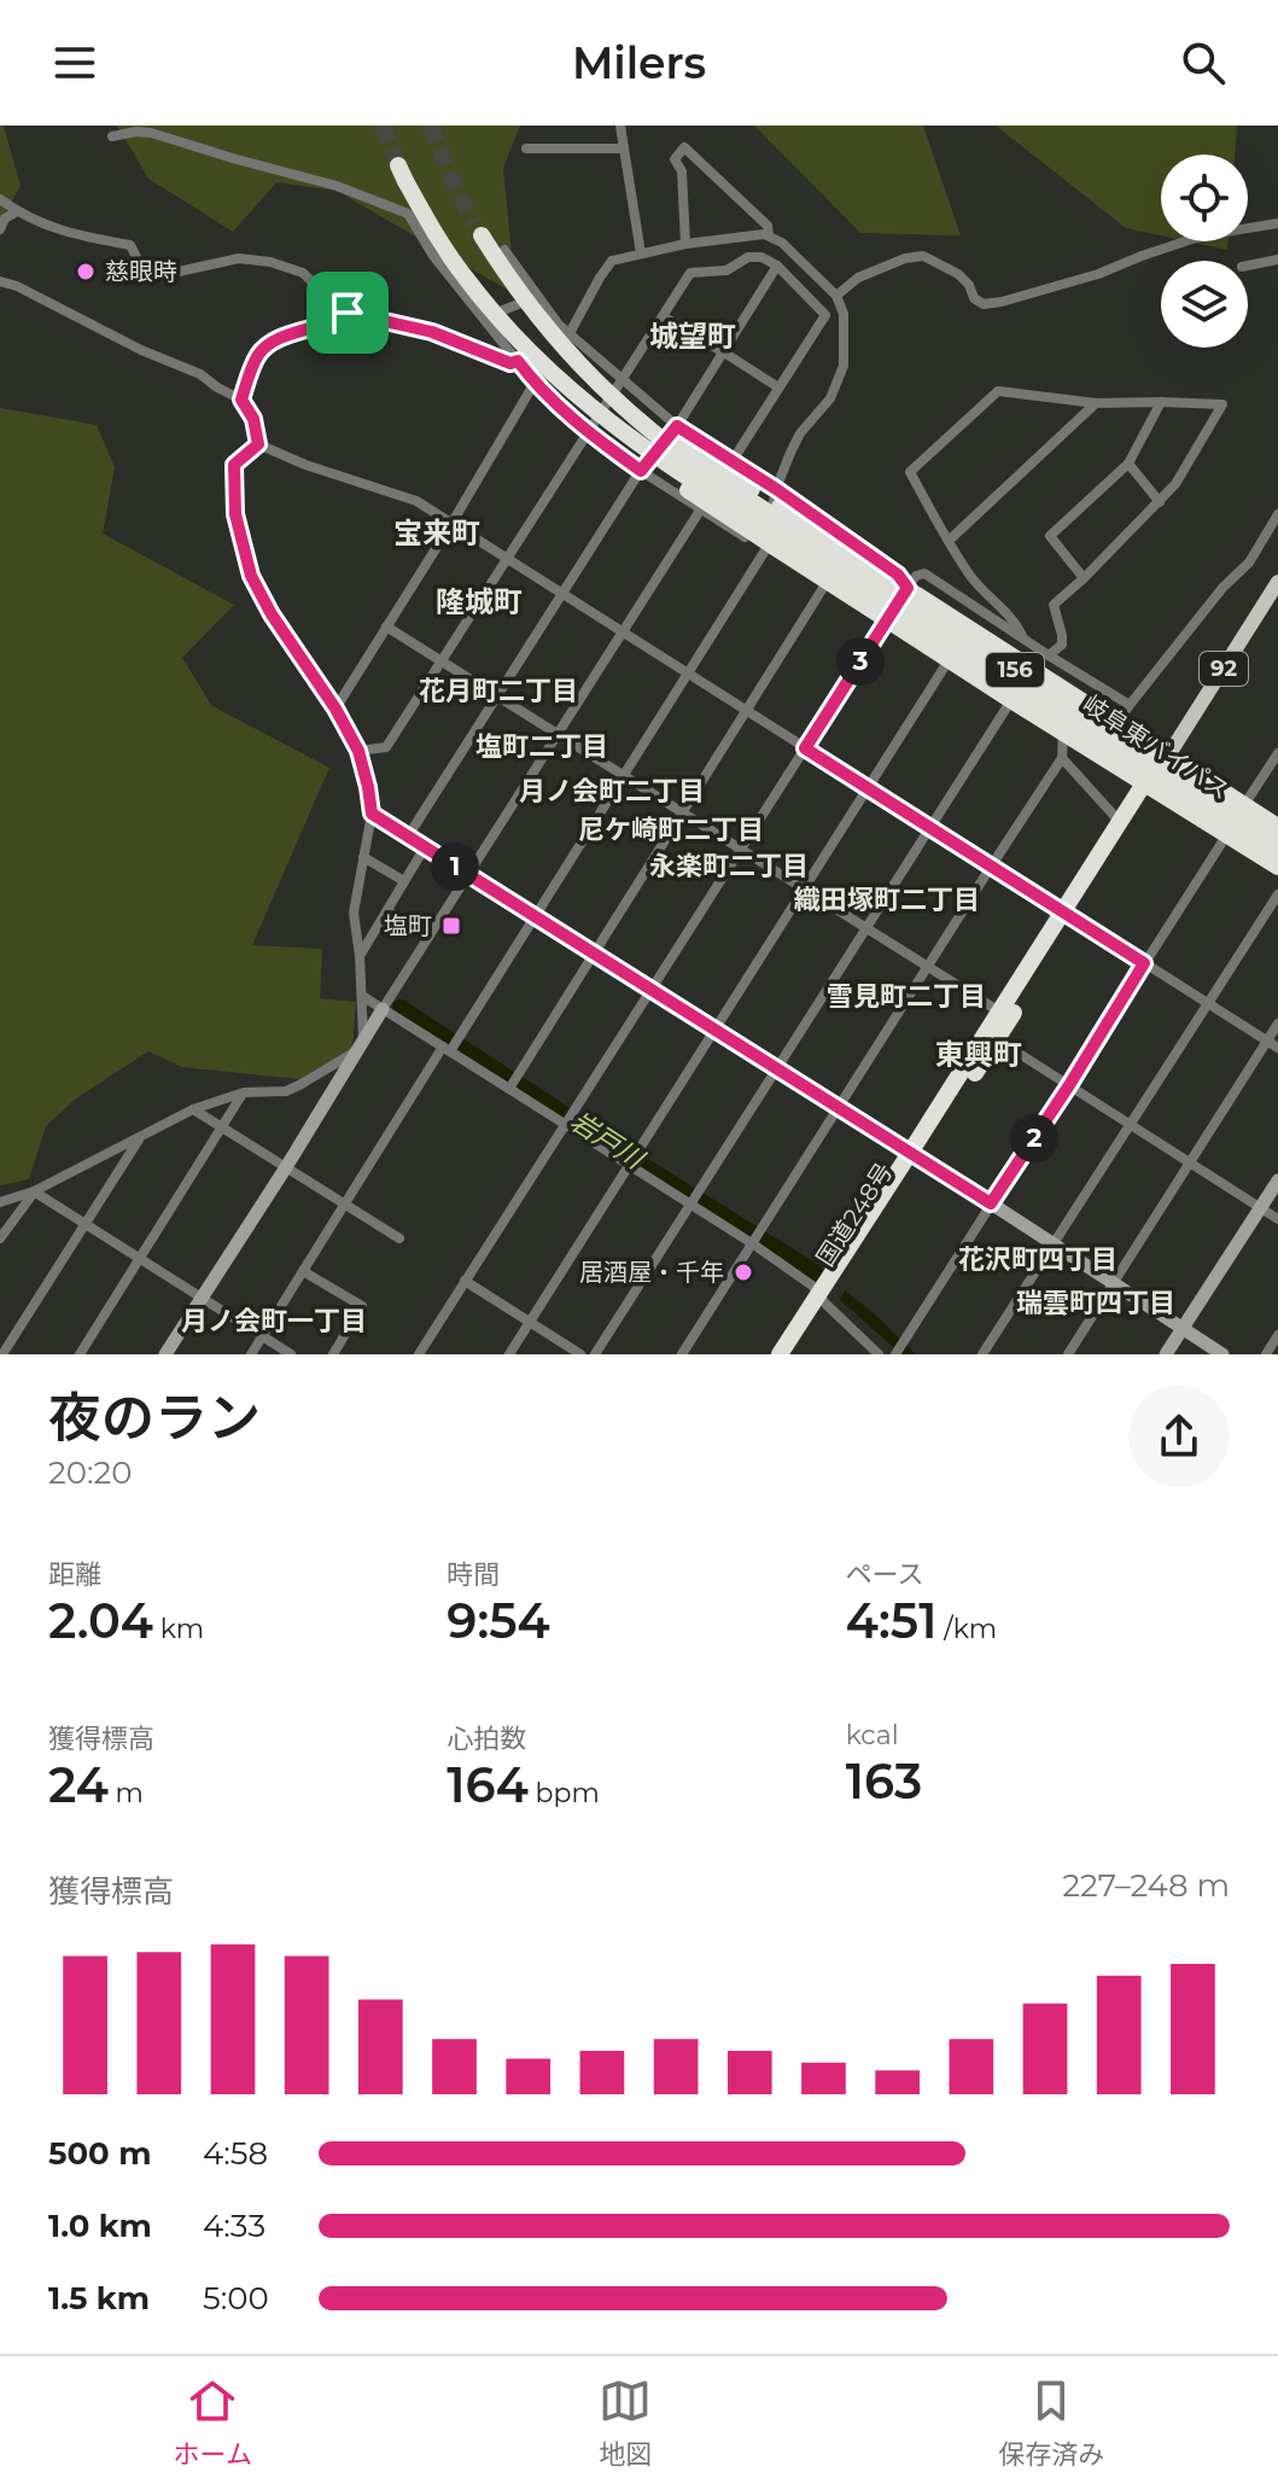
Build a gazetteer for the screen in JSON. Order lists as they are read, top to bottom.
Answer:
{
  "streets": {
    "highway": ["156", "岐阜東バイパス", "国道248号"],
    "main road": ["92"]
  },
  "crossings": [
    ["92", "156"],
    ["156", "岐阜東バイパス"],
    ["156", "国道248号"]
  ],
  "districts": [
    "城望町",
    "宝来町",
    "隆城町",
    "花月町二丁目",
    "塩町二丁目",
    "月ノ会町二丁目",
    "尼ケ崎町二丁目",
    "永楽町二丁目",
    "織田塚町二丁目",
    "雪見町二丁目",
    "東興町",
    "花沢町四丁目",
    "瑞雲町四丁目",
    "月ノ会町一丁目"
  ],
  "water": ["岩戸川"],
  "places": {
    "other": ["慈眼時", "居酒屋・千年"],
    "transit": ["塩町"]
  },
  "page": {
    "header": "Milers",
    "pins": ["3", "1", "2"],
    "heading": ["夜のラン", "20:20"],
    "stats": [
      ["距離", "2.04 km"],
      ["時間", "9:54"],
      ["ペース", "4:51 /km"],
      ["獲得標高", "24 m"],
      ["心拍数", "164 bpm"],
      ["kcal", "163"]
    ],
    "chart": ["獲得標高", "227–248 m"],
    "list": [
      {
        "name": "500 m",
        "note": "4:58"
      },
      {
        "name": "1.0 km",
        "note": "4:33"
      },
      {
        "name": "1.5 km",
        "note": "5:00"
      }
    ],
    "tabs": ["ホーム", "地図", "保存済み"]
  }
}
